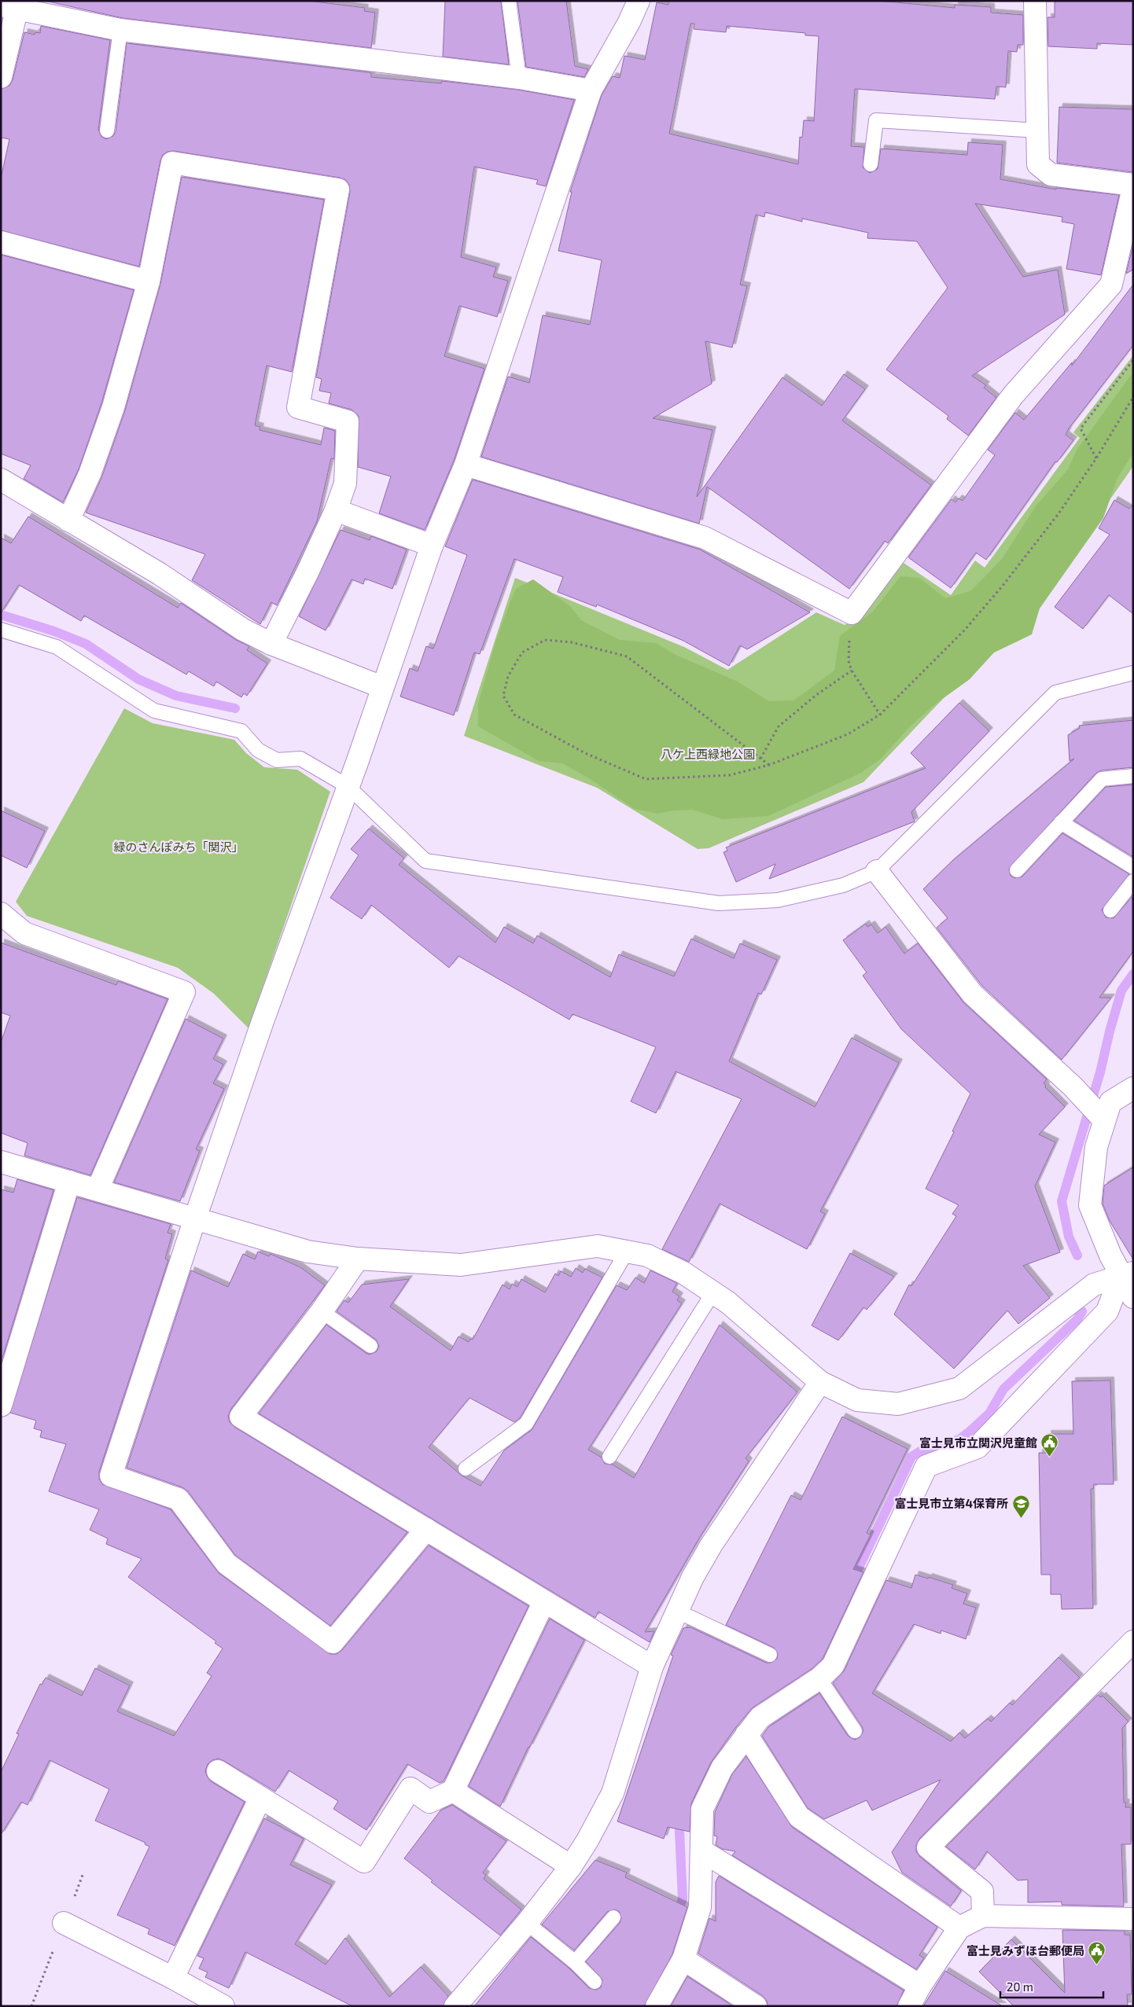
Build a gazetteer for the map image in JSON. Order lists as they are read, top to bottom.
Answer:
{
  "parks": ["八ケ上西緑地公園", "緑のさんぽみち「関沢」"],
  "places": {
    "public building": ["富士見市立関沢児童館", "富士見みずほ台郵便局"],
    "school or university": ["富士見市立第4保育所"]
  },
  "scale_bar": "20 m"
}
